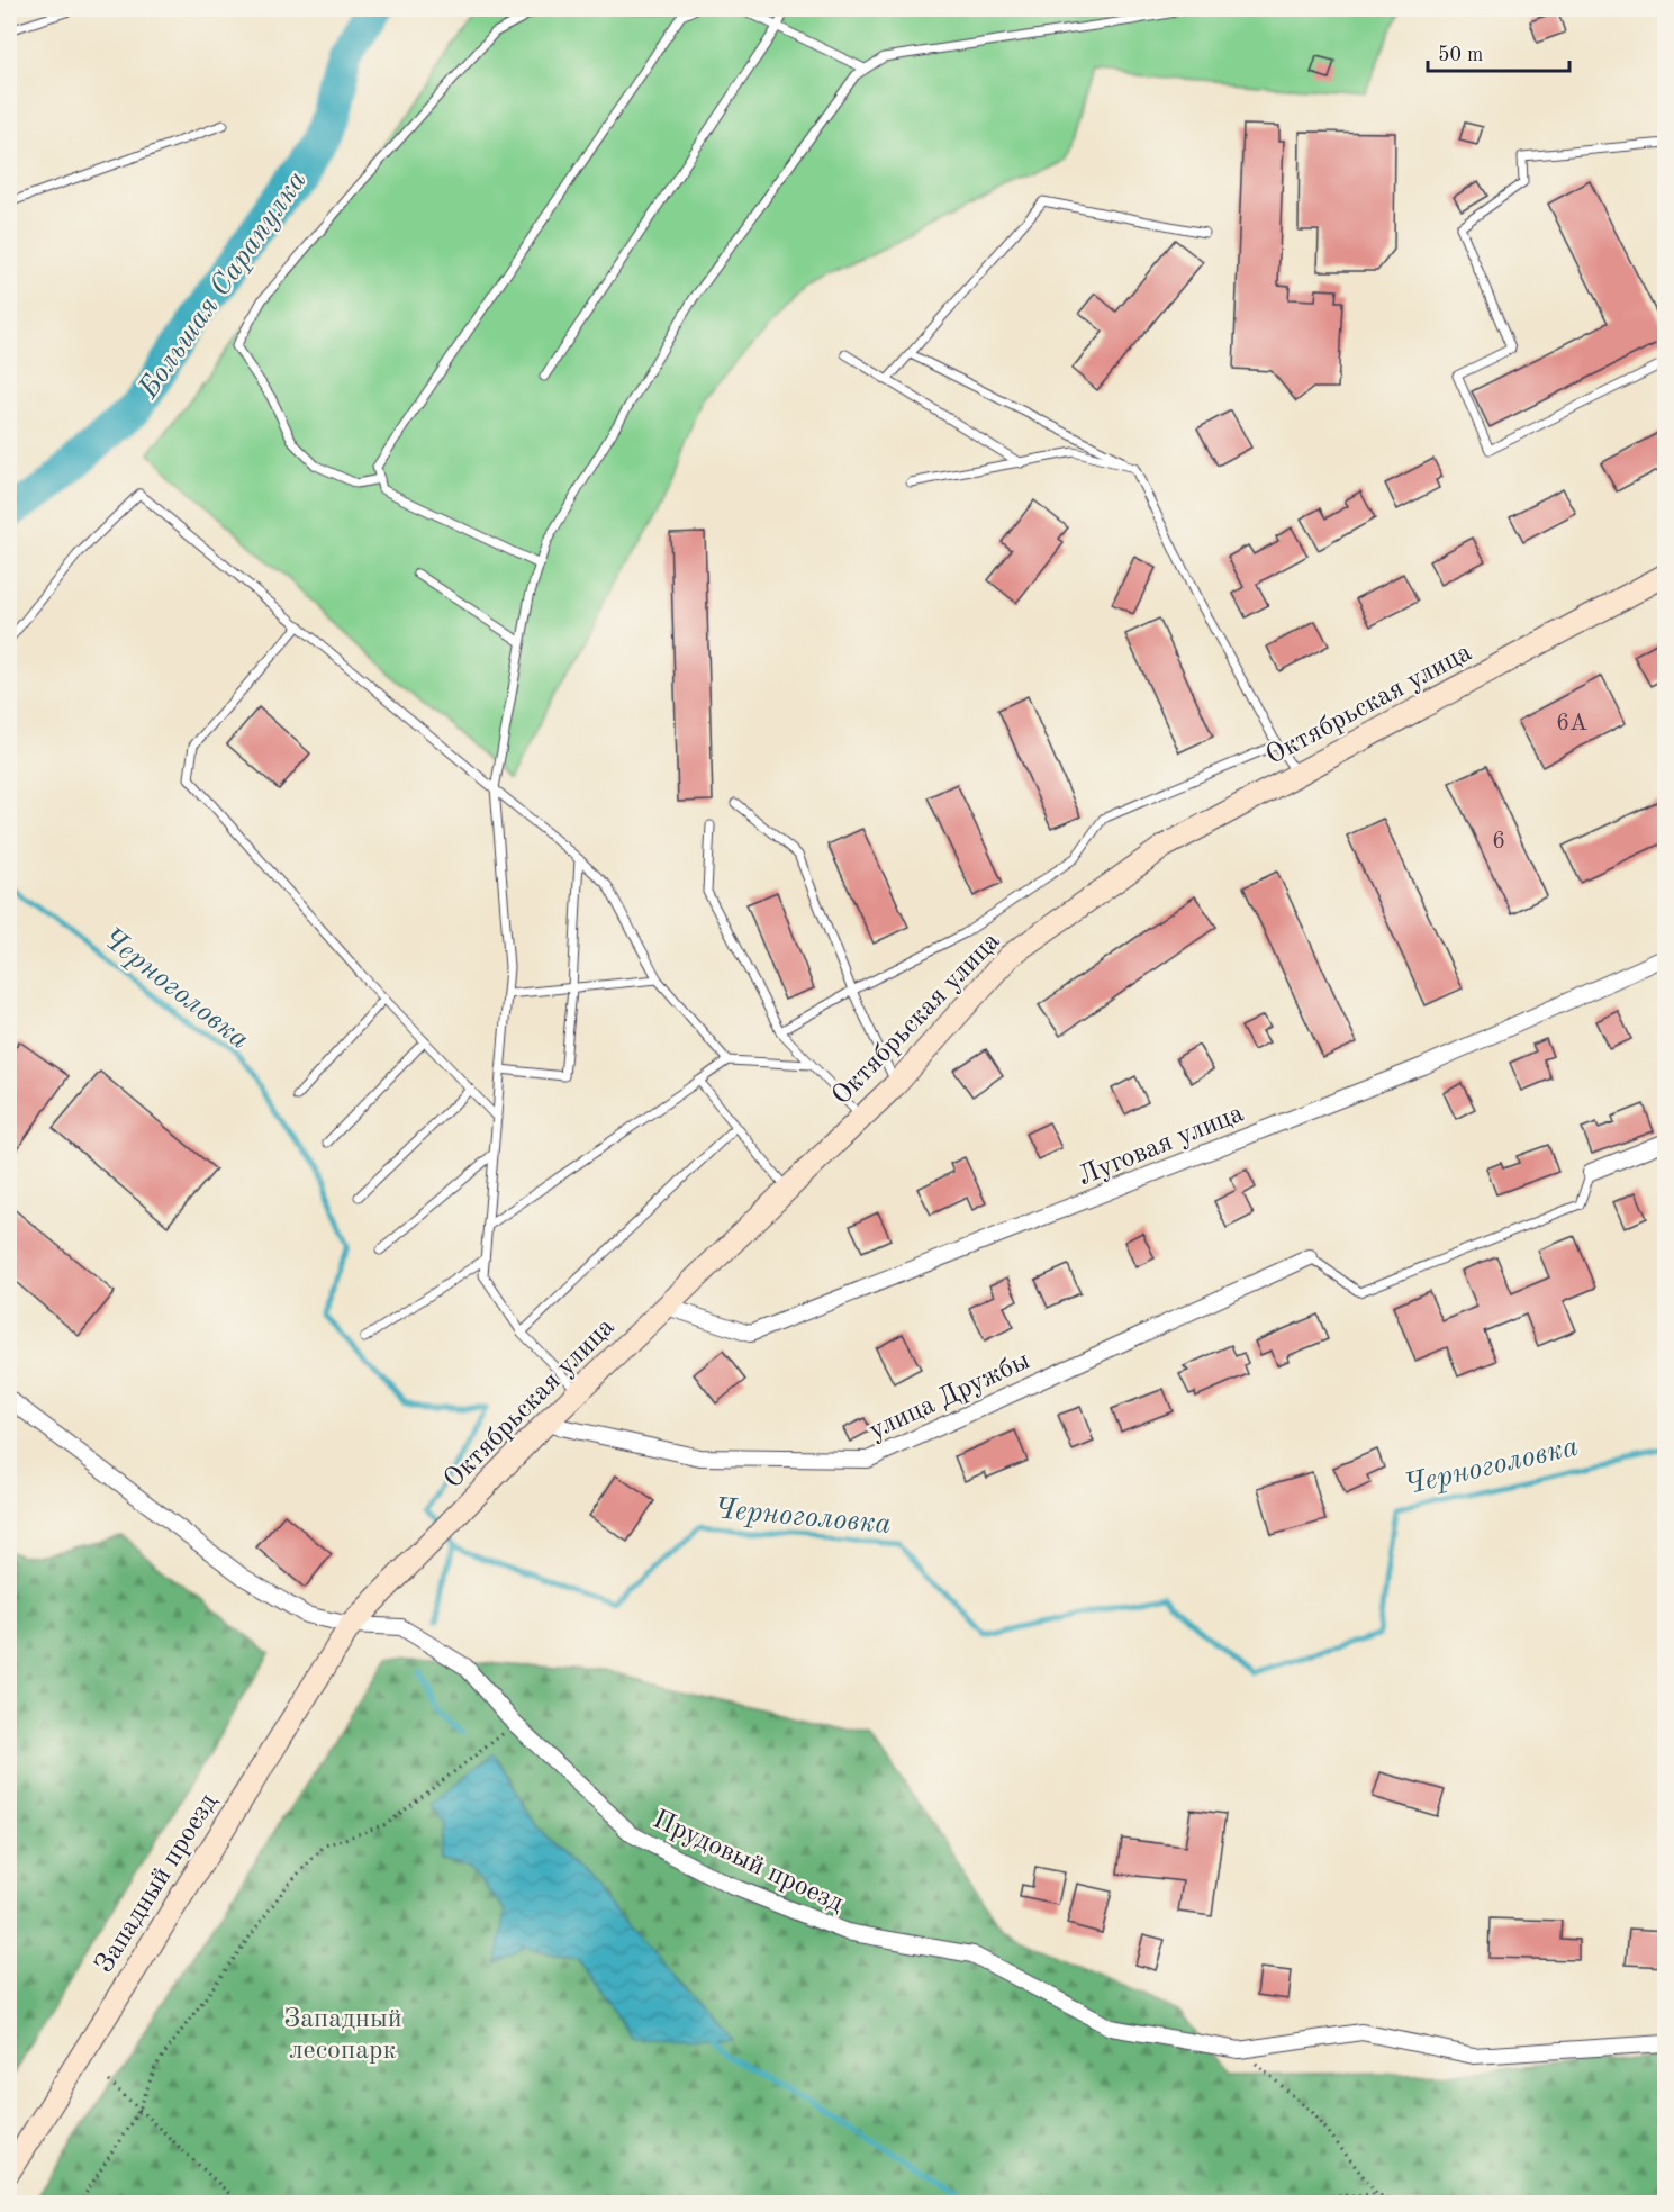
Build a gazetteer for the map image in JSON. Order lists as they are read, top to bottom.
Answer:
{
  "streets": {
    "street": [
      "Октябрьская улица",
      "Луговая улица",
      "улица Дружбы",
      "Прудовый проезд",
      "Западный проезд"
    ]
  },
  "crossings": [
    ["Октябрьская улица", "Луговая улица"],
    ["Октябрьская улица", "улица Дружбы"],
    ["Октябрьская улица", "Прудовый проезд"],
    ["Октябрьская улица", "Западный проезд"],
    ["Прудовый проезд", "Западный проезд"]
  ],
  "water": ["Большая Сарапулка", "Черноголовка"],
  "parks": ["Западный лесопарк"],
  "house_numbers": ["6А", "6"],
  "scale_bar": "50 m"
}
